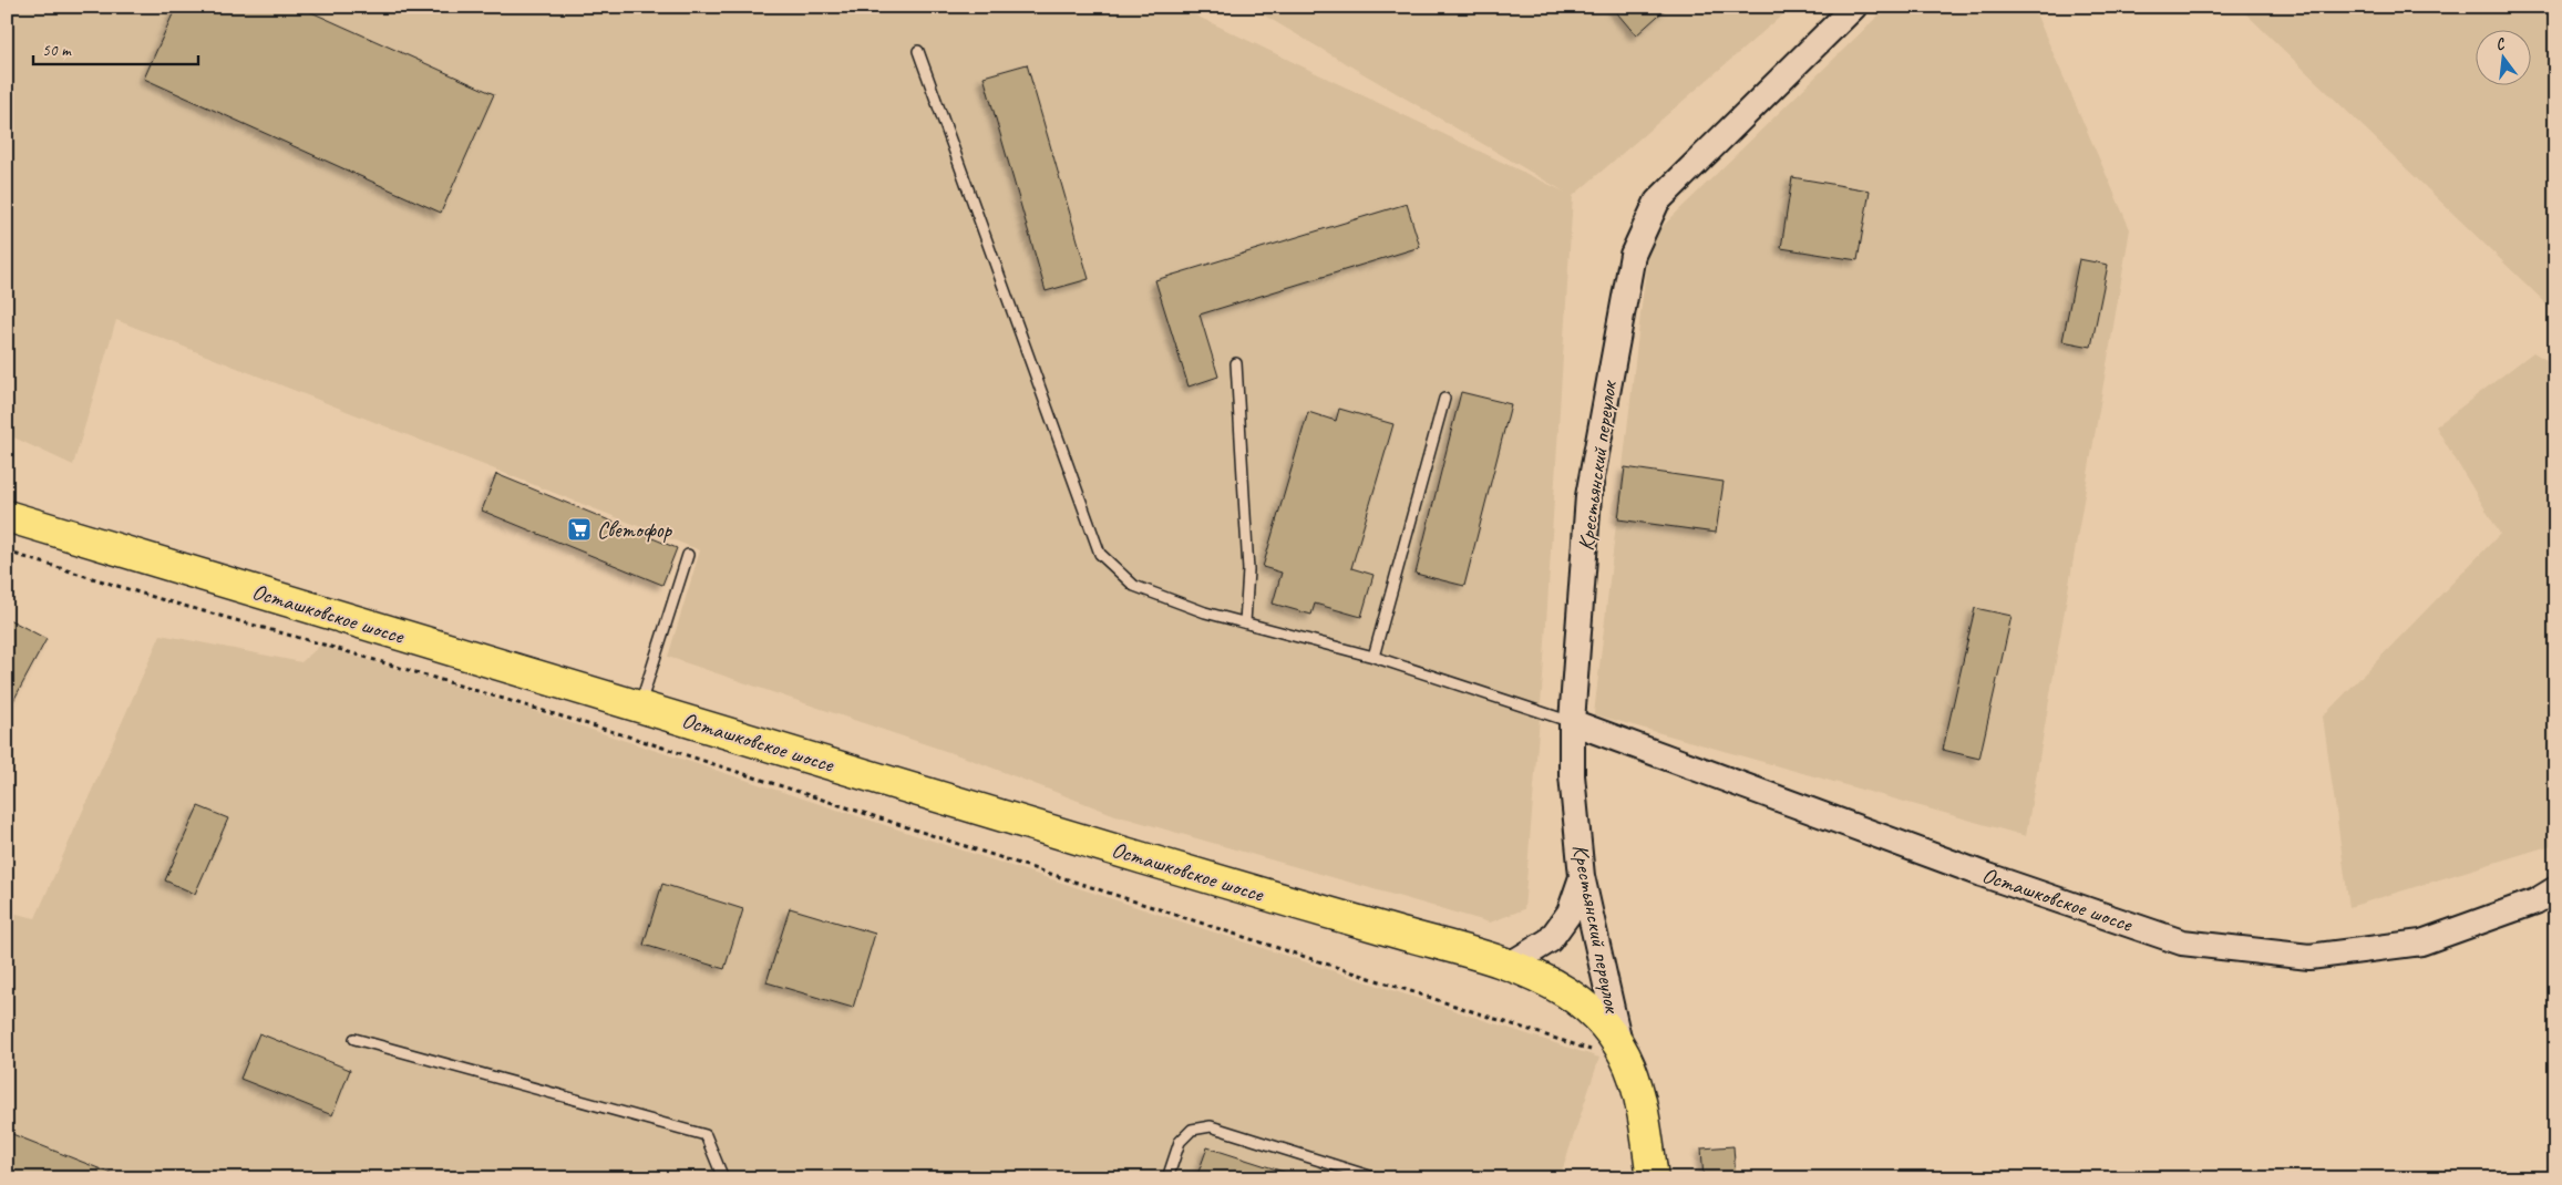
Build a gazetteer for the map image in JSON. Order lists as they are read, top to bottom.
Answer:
{
  "streets": {
    "main road": ["Осташковское шоссе"],
    "street": ["Крестьянский переулок"]
  },
  "crossings": [
    ["Крестьянский переулок", "Осташковское шоссе"]
  ],
  "places": {
    "supermarket": ["Светофор"]
  },
  "scale_bar": "50 m",
  "north": "top"
}
